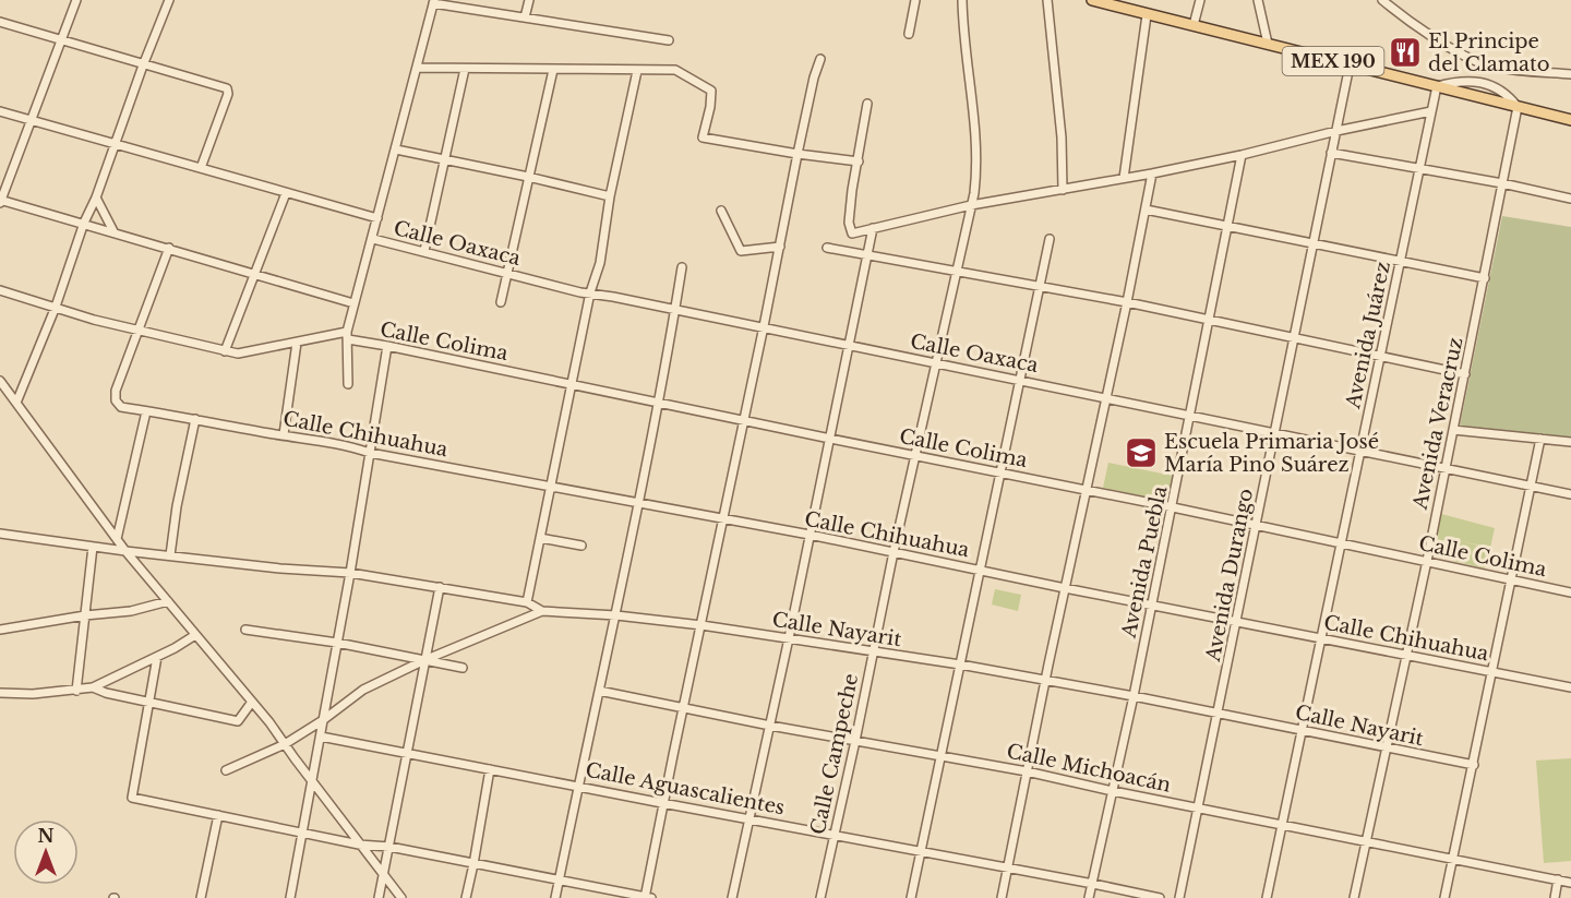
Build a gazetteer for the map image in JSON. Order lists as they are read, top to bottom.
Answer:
{
  "streets": {
    "main road": ["MEX 190"],
    "street": [
      "Calle Oaxaca",
      "Avenida Juárez",
      "Calle Colima",
      "Avenida Veracruz",
      "Calle Chihuahua",
      "Avenida Puebla",
      "Avenida Durango",
      "Calle Nayarit",
      "Calle Campeche",
      "Calle Michoacán",
      "Calle Aguascalientes"
    ]
  },
  "crossings": [
    ["MEX 190", "Avenida Juárez"],
    ["MEX 190", "Avenida Veracruz"],
    ["MEX 190", "Avenida Durango"],
    ["Calle Oaxaca", "Avenida Juárez"],
    ["Calle Oaxaca", "Avenida Veracruz"],
    ["Calle Oaxaca", "Avenida Puebla"],
    ["Calle Oaxaca", "Avenida Durango"],
    ["Calle Oaxaca", "Calle Campeche"],
    ["Avenida Juárez", "Calle Colima"],
    ["Avenida Juárez", "Calle Chihuahua"],
    ["Avenida Juárez", "Calle Nayarit"],
    ["Avenida Juárez", "Calle Michoacán"],
    ["Calle Colima", "Avenida Veracruz"],
    ["Calle Colima", "Avenida Puebla"],
    ["Calle Colima", "Avenida Durango"],
    ["Calle Colima", "Calle Campeche"],
    ["Avenida Veracruz", "Calle Chihuahua"],
    ["Avenida Veracruz", "Calle Nayarit"],
    ["Avenida Veracruz", "Calle Michoacán"],
    ["Calle Chihuahua", "Avenida Puebla"],
    ["Calle Chihuahua", "Avenida Durango"],
    ["Calle Chihuahua", "Calle Campeche"],
    ["Avenida Puebla", "Calle Nayarit"],
    ["Avenida Puebla", "Calle Michoacán"],
    ["Avenida Puebla", "Calle Aguascalientes"],
    ["Avenida Durango", "Calle Nayarit"],
    ["Avenida Durango", "Calle Michoacán"],
    ["Calle Nayarit", "Calle Campeche"],
    ["Calle Campeche", "Calle Michoacán"],
    ["Calle Campeche", "Calle Aguascalientes"]
  ],
  "places": {
    "restaurant": ["El Principe del Clamato"],
    "school or university": ["Escuela Primaria José María Pino Suárez"]
  },
  "north": "top"
}
